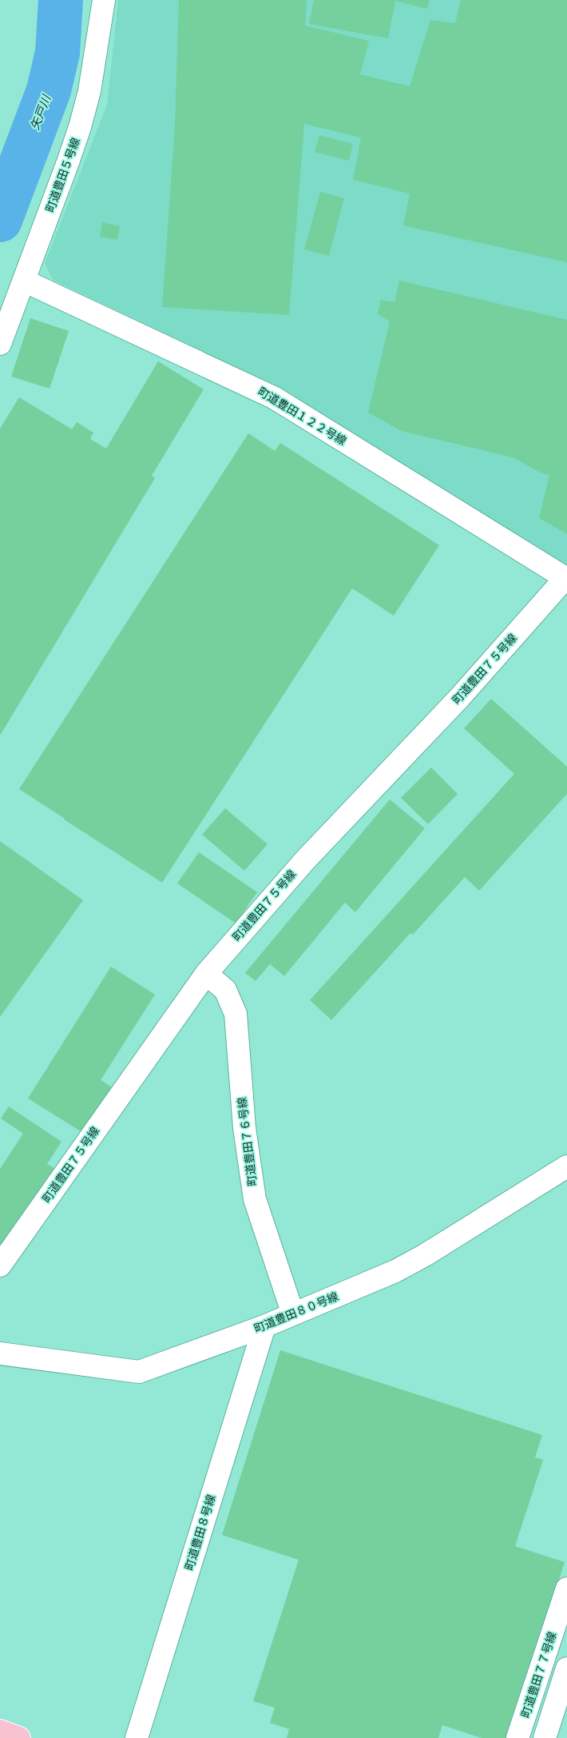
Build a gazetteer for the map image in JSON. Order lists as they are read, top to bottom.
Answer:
{
  "streets": {
    "street": [
      "町道豊田５号線",
      "町道豊田１２２号線",
      "町道豊田７５号線",
      "町道豊田７６号線",
      "町道豊田８０号線",
      "町道豊田８号線",
      "町道豊田７７号線"
    ]
  },
  "crossings": [
    ["町道豊田５号線", "町道豊田１２２号線"],
    ["町道豊田１２２号線", "町道豊田７５号線"],
    ["町道豊田７５号線", "町道豊田７６号線"],
    ["町道豊田７６号線", "町道豊田８０号線"],
    ["町道豊田８０号線", "町道豊田８号線"]
  ],
  "water": ["矢戸川"]
}
